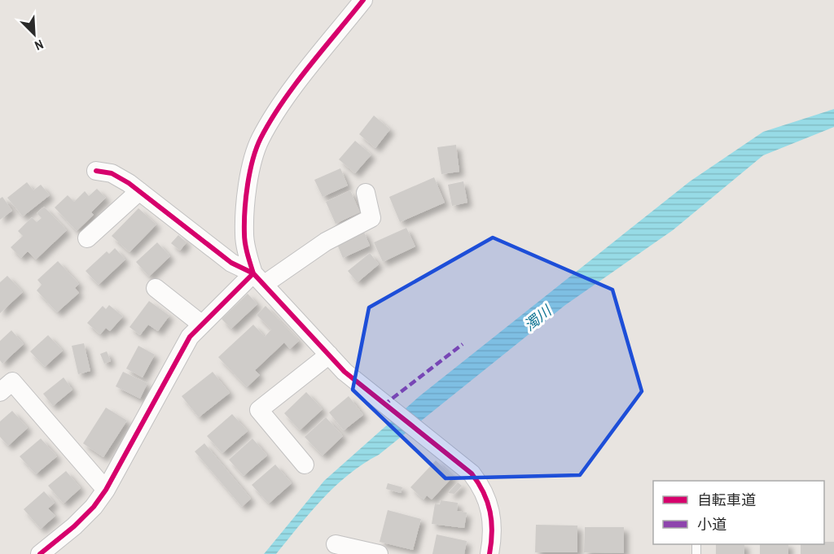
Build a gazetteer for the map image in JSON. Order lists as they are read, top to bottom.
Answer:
{
  "water": ["濁川"],
  "legend": ["自転車道", "小道"],
  "north": "bottom right"
}
